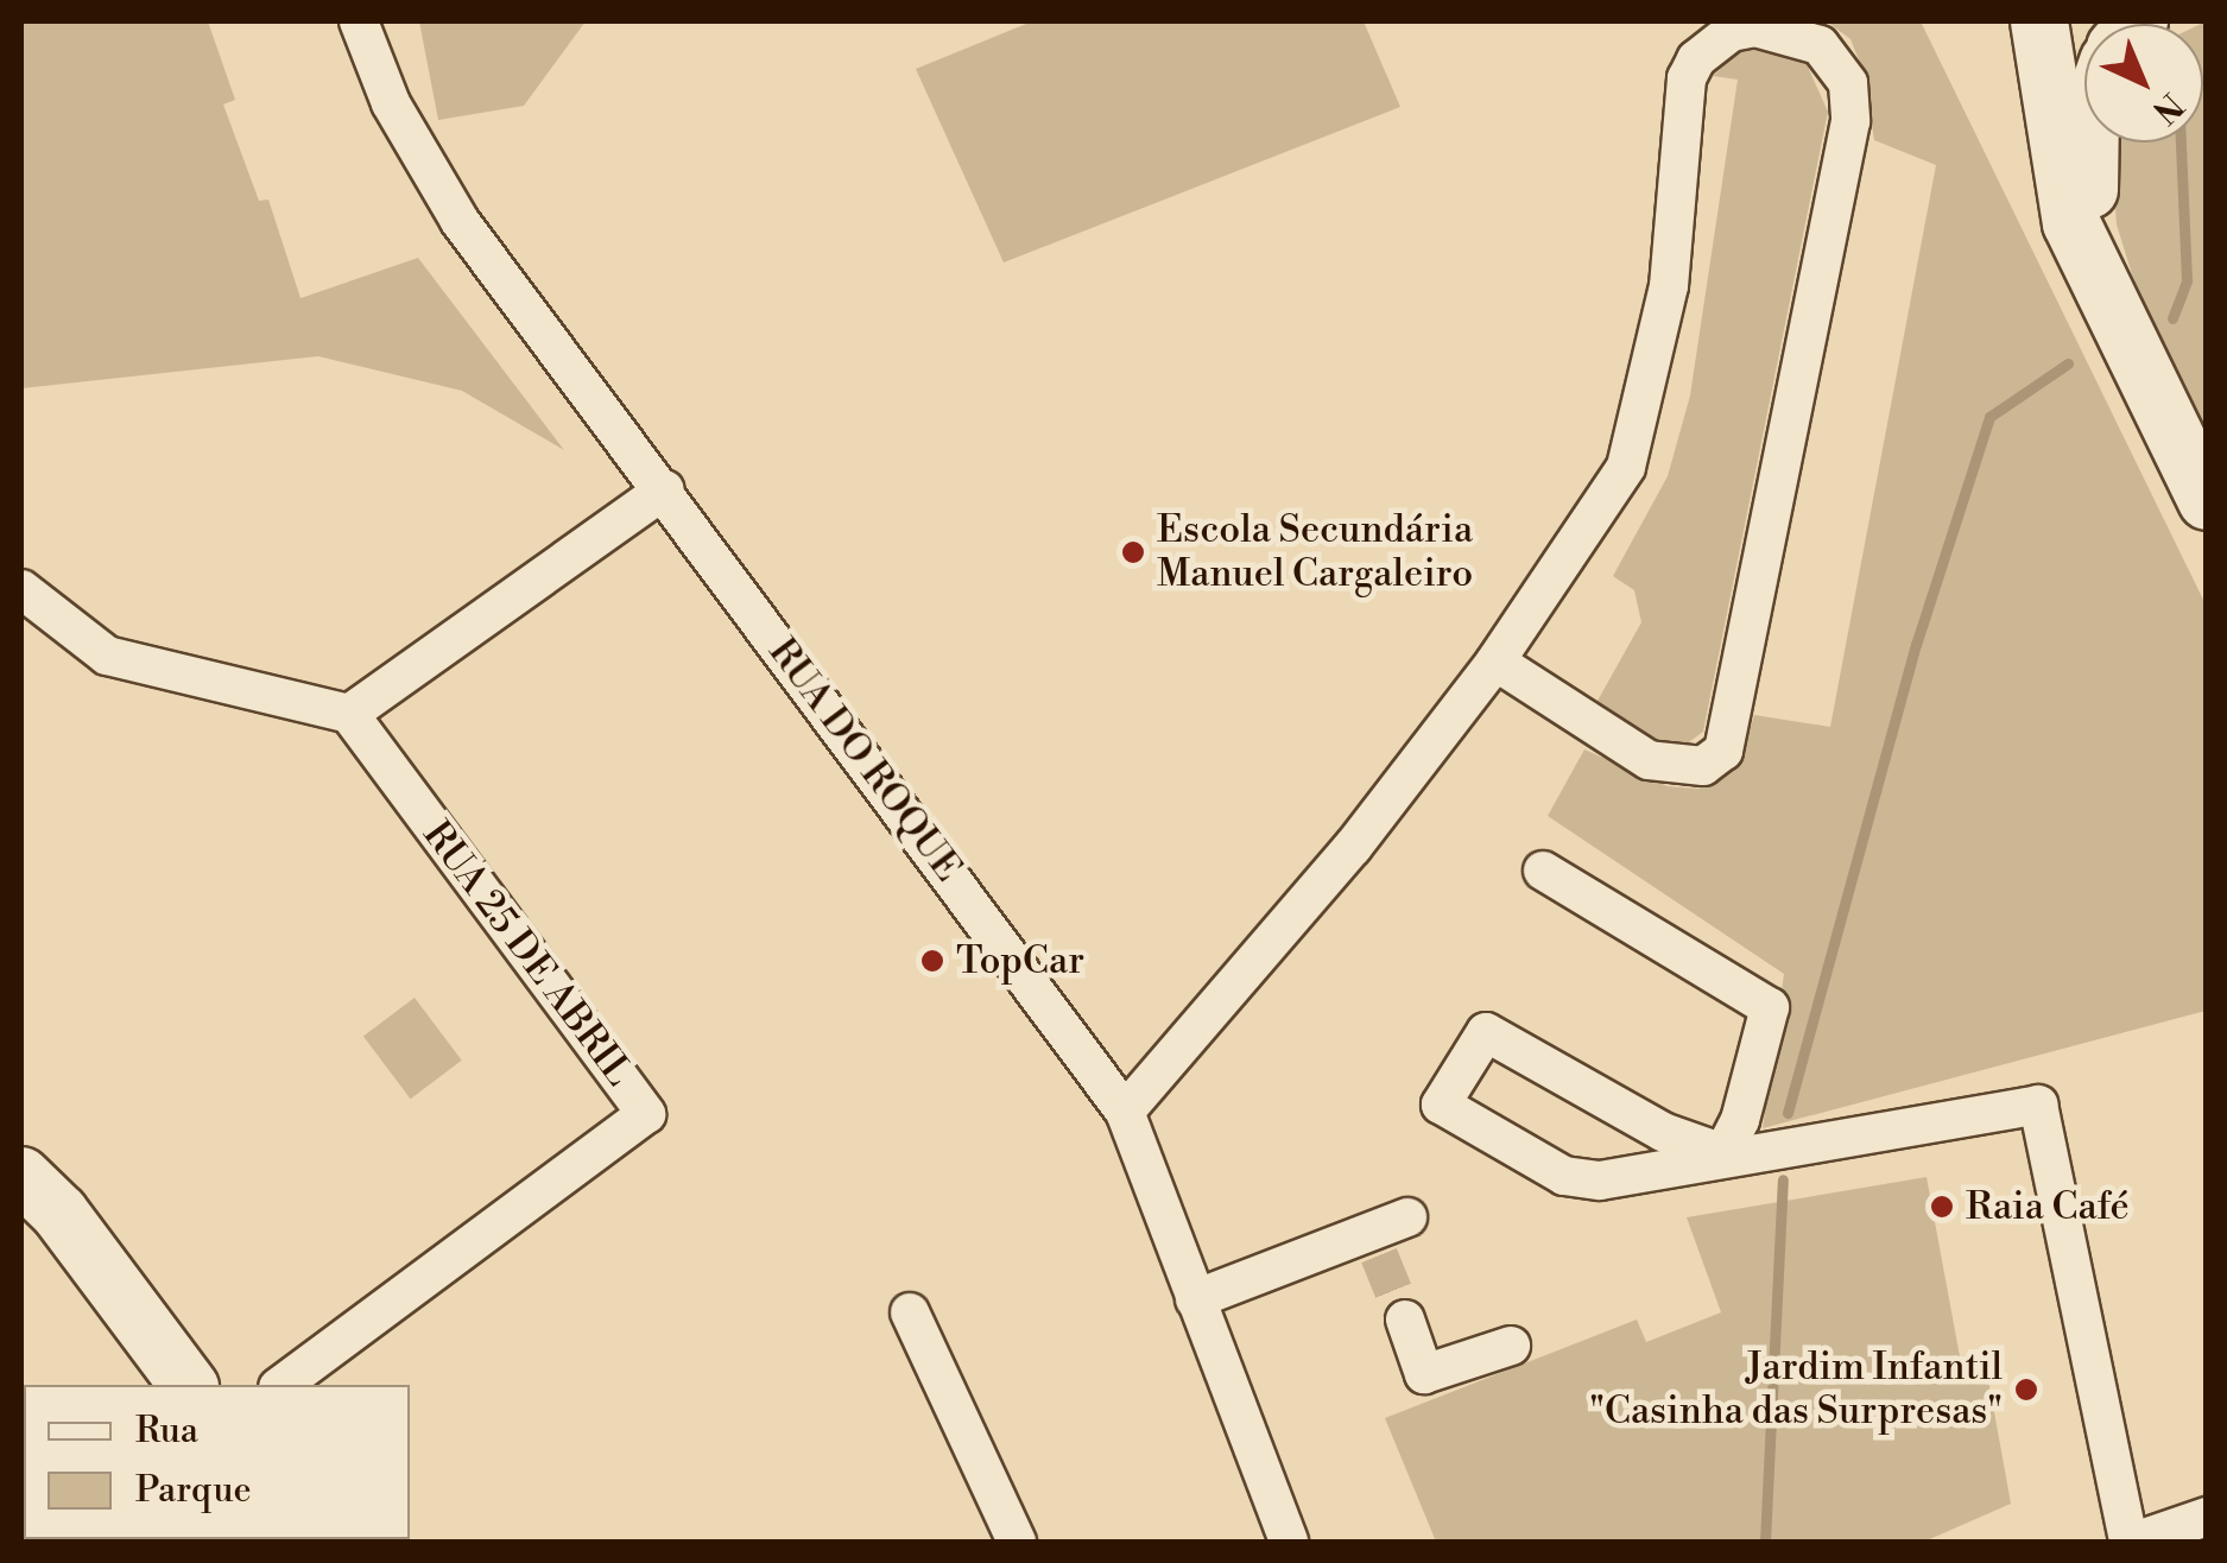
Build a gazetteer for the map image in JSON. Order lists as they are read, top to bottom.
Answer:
{
  "streets": {
    "street": ["RUA DO ROQUE", "RUA 25 DE ABRIL"]
  },
  "places": [
    "Escola Secundária Manuel Cargaleiro",
    "TopCar",
    "Raia Café",
    "Jardim Infantil \"Casinha das Surpresas\""
  ],
  "legend": ["Rua", "Parque"],
  "north": "bottom right"
}
